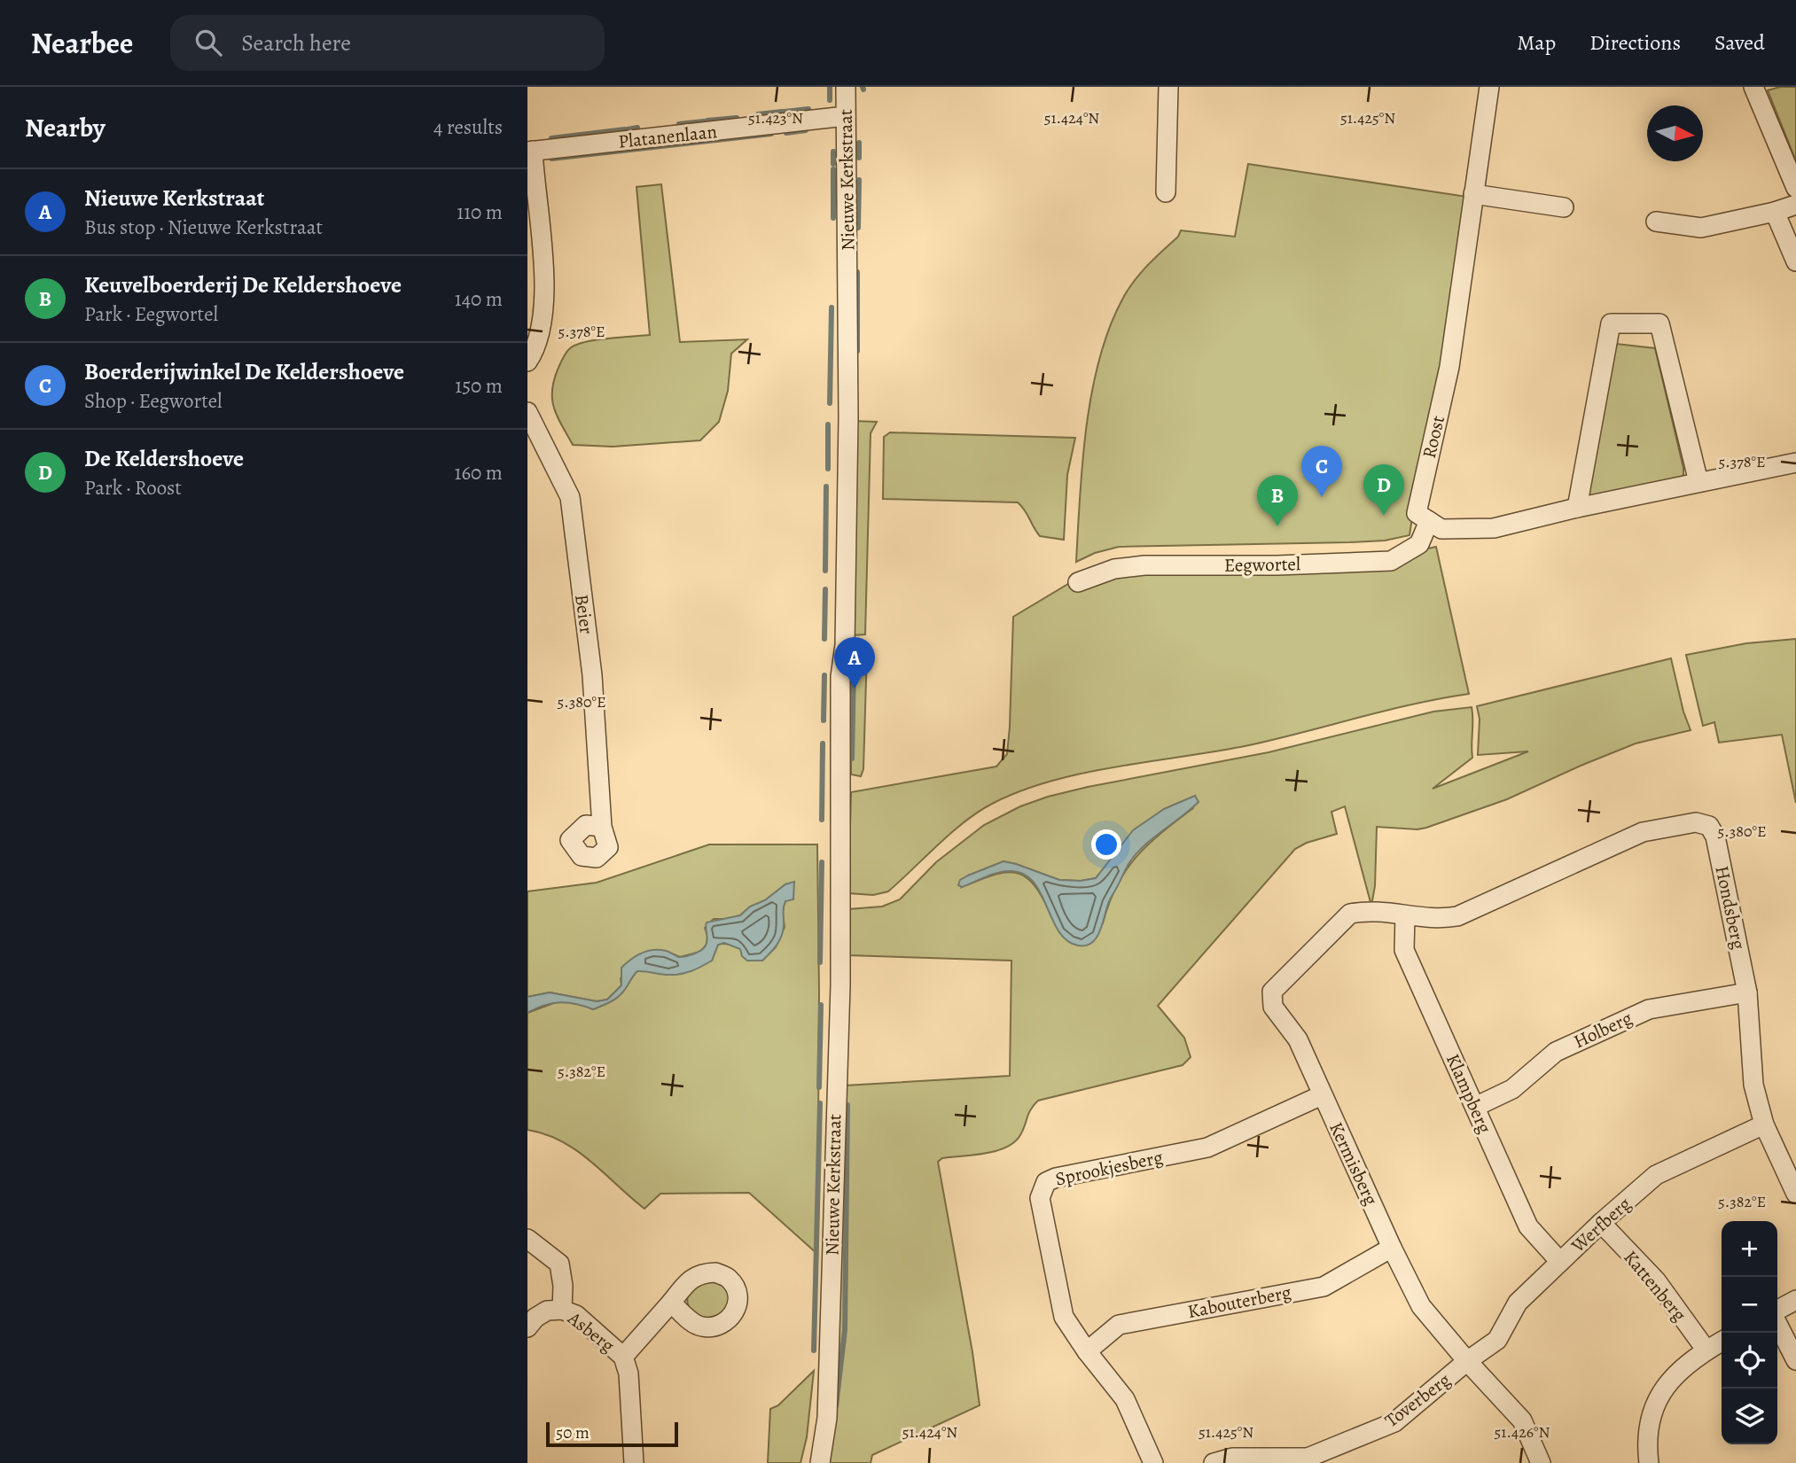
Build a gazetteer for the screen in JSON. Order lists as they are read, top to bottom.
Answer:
{
  "streets": {
    "street": [
      "Platanenlaan",
      "Nieuwe Kerkstraat",
      "Roost",
      "Eegwortel",
      "Beier",
      "Hondsberg",
      "Holberg",
      "Klampberg",
      "Kermisberg",
      "Sprookjesberg",
      "Werfberg",
      "Kattenberg",
      "Kabouterberg",
      "Asberg",
      "Toverberg"
    ]
  },
  "crossings": [
    ["Platanenlaan", "Nieuwe Kerkstraat"],
    ["Roost", "Eegwortel"],
    ["Hondsberg", "Holberg"],
    ["Hondsberg", "Klampberg"],
    ["Hondsberg", "Kermisberg"],
    ["Hondsberg", "Werfberg"],
    ["Holberg", "Klampberg"],
    ["Klampberg", "Kermisberg"],
    ["Klampberg", "Werfberg"],
    ["Kermisberg", "Sprookjesberg"],
    ["Kermisberg", "Werfberg"],
    ["Kermisberg", "Kabouterberg"],
    ["Kermisberg", "Toverberg"],
    ["Sprookjesberg", "Kabouterberg"],
    ["Werfberg", "Kattenberg"],
    ["Werfberg", "Toverberg"]
  ],
  "scale_bar": "50 m",
  "north": "right",
  "page": {
    "header": "Nearbee",
    "search": "Search here",
    "nav": ["Map", "Directions", "Saved"],
    "heading": ["Nearby", "4 results"],
    "list": [
      {
        "mark": "A",
        "name": "Nieuwe Kerkstraat",
        "note": "Bus stop · Nieuwe Kerkstraat",
        "value": "110 m"
      },
      {
        "mark": "B",
        "name": "Keuvelboerderij De Keldershoeve",
        "note": "Park · Eegwortel",
        "value": "140 m"
      },
      {
        "mark": "C",
        "name": "Boerderijwinkel De Keldershoeve",
        "note": "Shop · Eegwortel",
        "value": "150 m"
      },
      {
        "mark": "D",
        "name": "De Keldershoeve",
        "note": "Park · Roost",
        "value": "160 m"
      }
    ],
    "pins": [
      "C",
      "D",
      "B",
      "A"
    ],
    "map_buttons": ["+", "−"],
    "scale": "50 m"
  },
  "coordinates": [
    "51.423°N",
    "51.424°N",
    "51.425°N",
    "5.378°E",
    "5.380°E",
    "5.382°E",
    "51.426°N"
  ]
}
